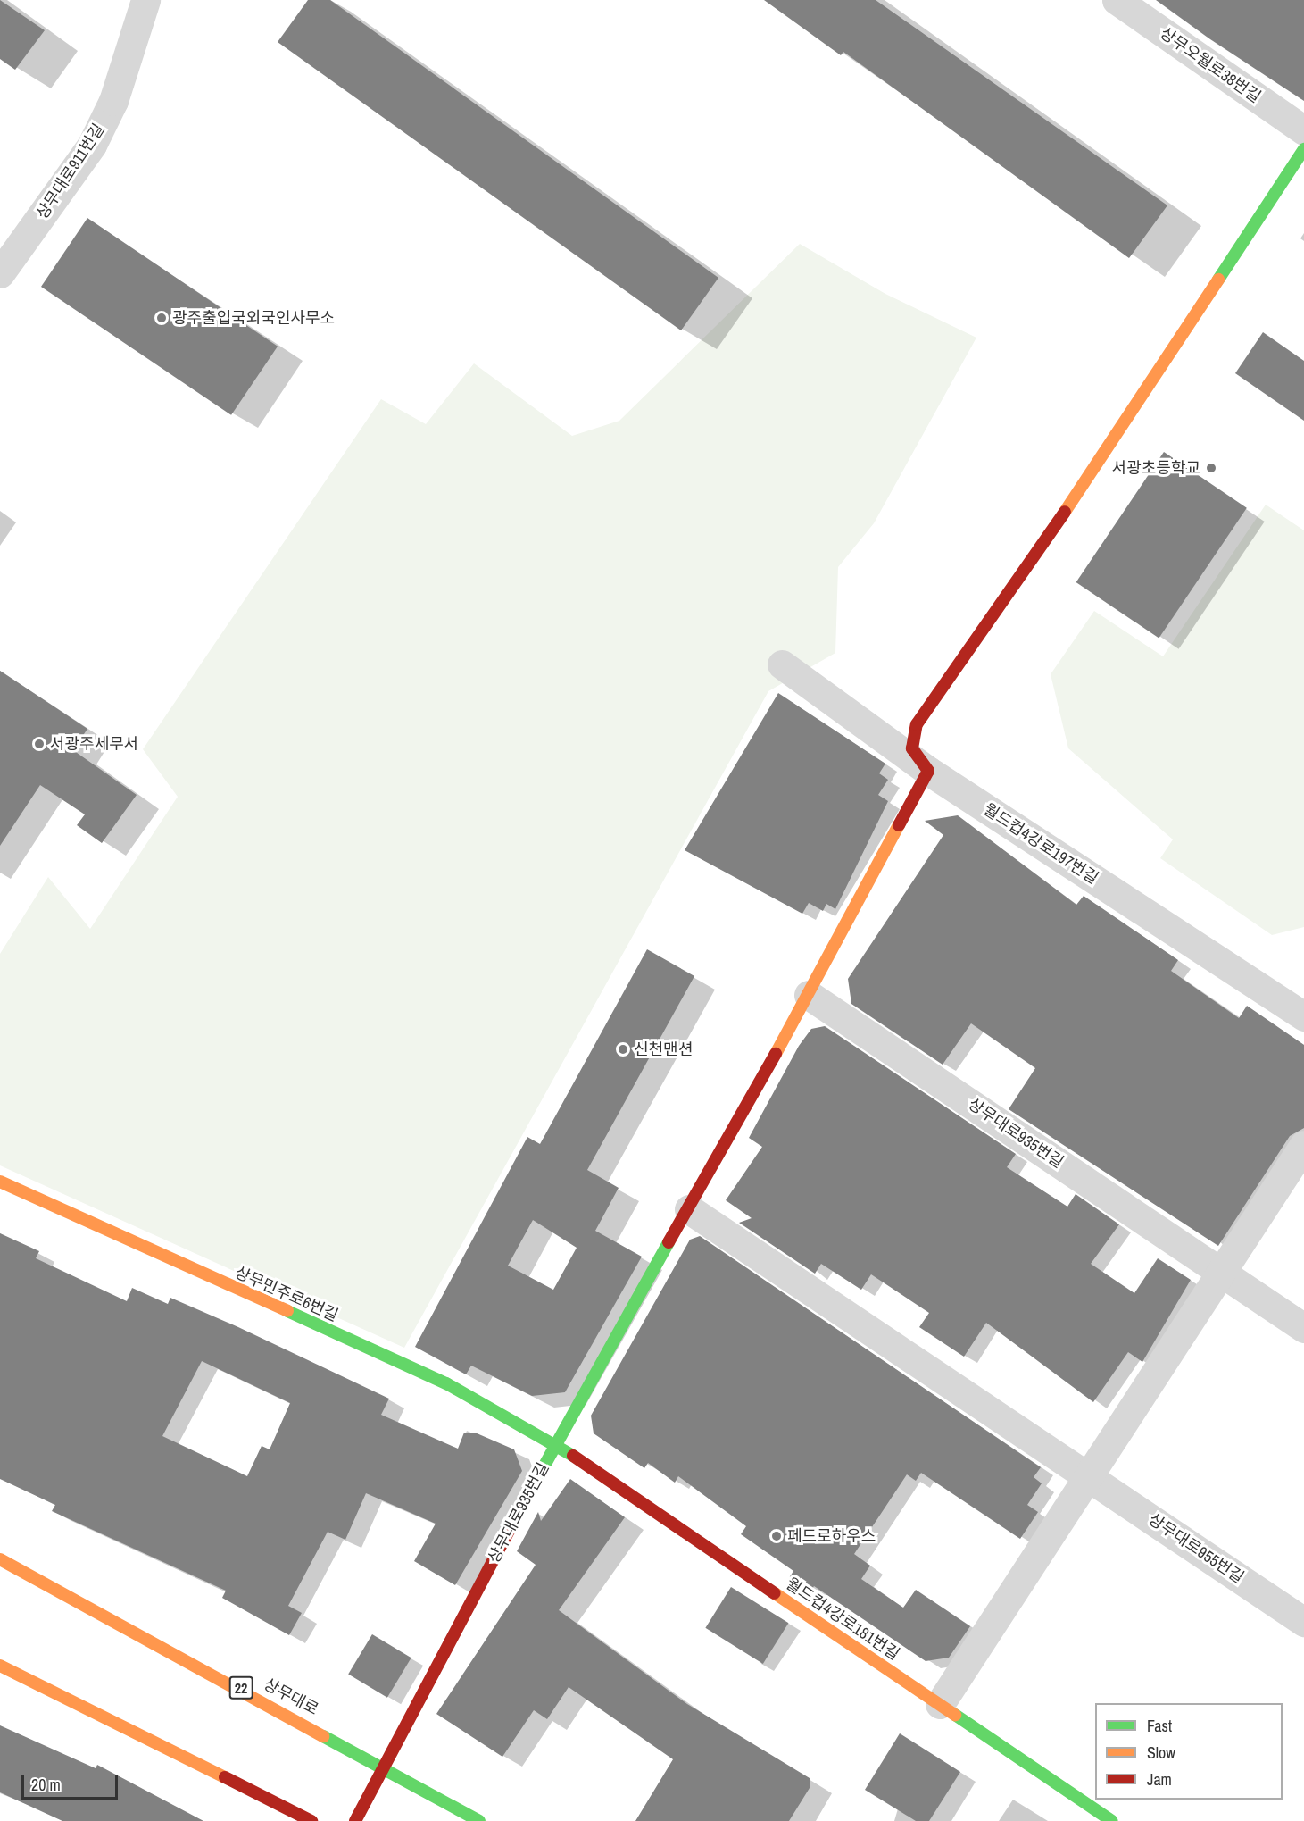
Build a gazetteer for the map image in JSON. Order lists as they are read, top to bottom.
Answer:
{
  "streets": {
    "street": [
      "상무오월로38번길",
      "상무대로911번길",
      "월드컵4강로197번길",
      "상무대로935번길",
      "상무민주로6번길",
      "상무대로955번길",
      "월드컵4강로181번길",
      "22",
      "상무대로"
    ]
  },
  "crossings": [
    ["월드컵4강로197번길", "상무대로935번길"],
    ["상무대로935번길", "상무민주로6번길"],
    ["상무대로935번길", "월드컵4강로181번길"],
    ["상무대로935번길", "상무대로"],
    ["상무민주로6번길", "월드컵4강로181번길"]
  ],
  "places": [
    "광주출입국외국인사무소",
    "서광초등학교",
    "서광주세무서",
    "신천맨션",
    "페드로하우스"
  ],
  "legend": ["Fast", "Slow", "Jam"],
  "scale_bar": "20 m"
}
